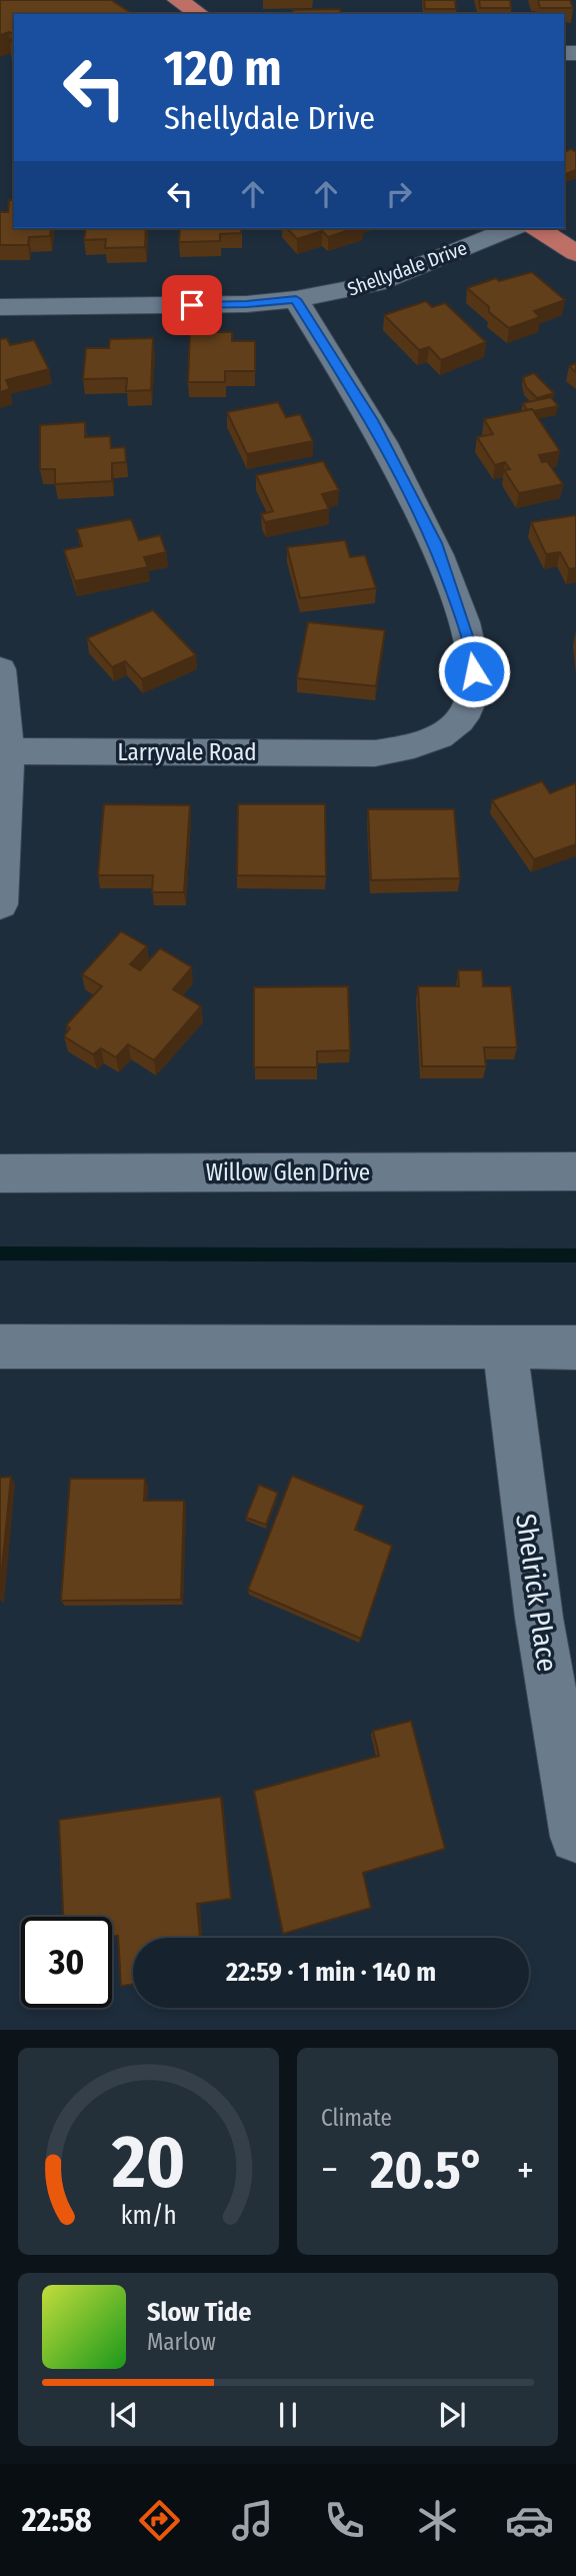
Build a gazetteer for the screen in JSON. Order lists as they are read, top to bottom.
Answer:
{
  "streets": {
    "street": [
      "Shellydale Drive",
      "Larryvale Road",
      "Willow Glen Drive",
      "Shelrick Place"
    ]
  },
  "crossings": [
    ["Shellydale Drive", "Larryvale Road"]
  ],
  "page": {
    "turn": ["120 m", "Shellydale Drive"],
    "limit": "30",
    "trip": "22:59 · 1 min · 140 m",
    "tile": "Climate",
    "heat": ["−", "20.5°", "+"],
    "song": ["Slow Tide", "Marlow"],
    "tabs": "22:58",
    "gauge": ["20", "km/h"]
  }
}
